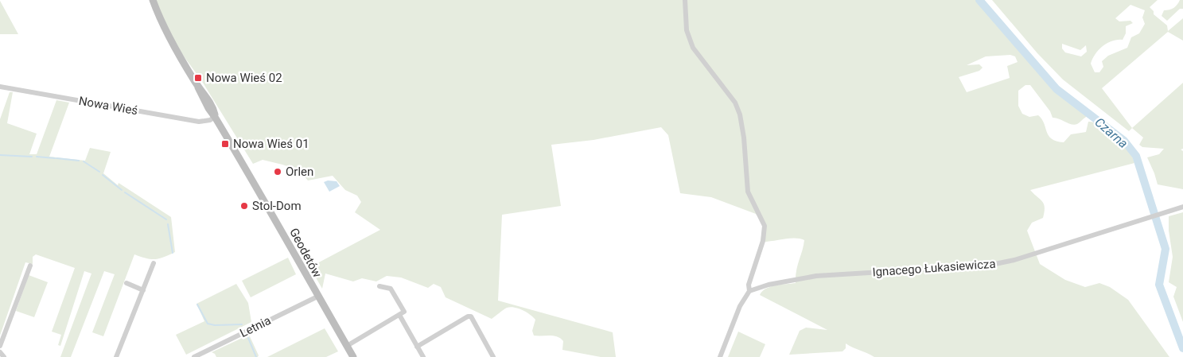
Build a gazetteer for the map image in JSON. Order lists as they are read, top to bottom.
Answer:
{
  "streets": {
    "main road": ["Geodetów"],
    "street": ["Nowa Wieś", "Ignacego Łukasiewicza", "Letnia"]
  },
  "crossings": [
    ["Nowa Wieś", "Geodetów"],
    ["Geodetów", "Letnia"]
  ],
  "water": ["Czarna"],
  "places": {
    "transit": ["Nowa Wieś 02", "Nowa Wieś 01"],
    "other": ["Orlen", "Stol-Dom"]
  }
}
